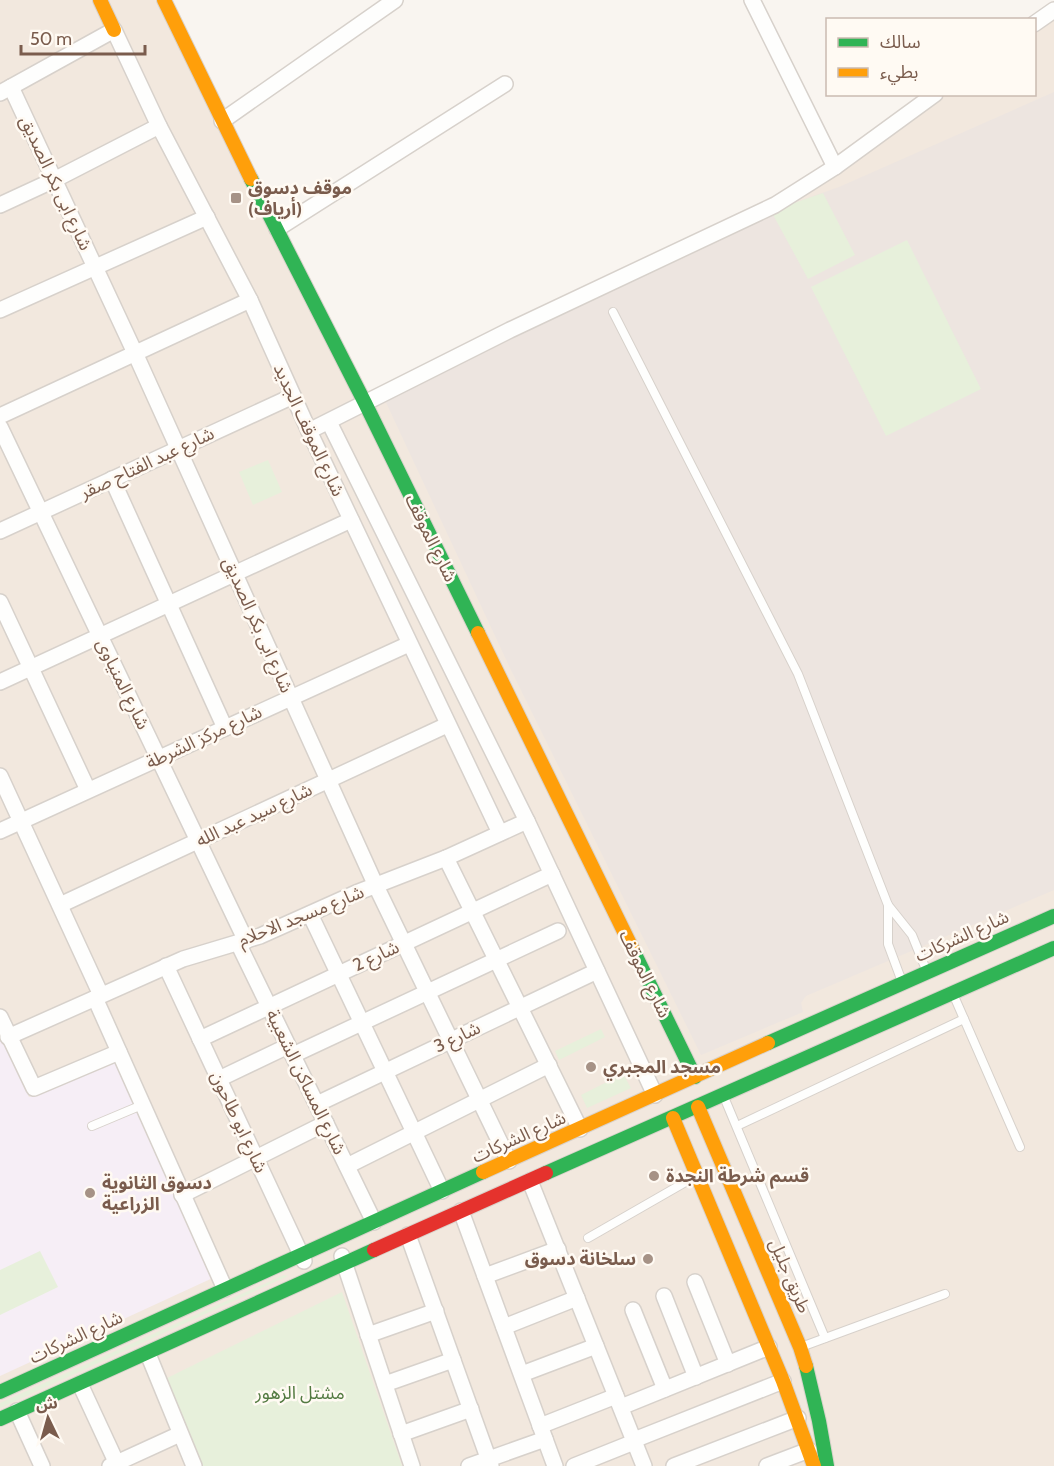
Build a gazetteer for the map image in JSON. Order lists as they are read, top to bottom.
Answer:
{
  "streets": {
    "main road": ["شارع الموقف", "شارع الشركات", "طريق جليل"],
    "street": [
      "شارع ابى بكر الصديق",
      "شارع الموقف الجديد",
      "شارع عبد الفتاح صقر",
      "شارع المنياوى",
      "شارع مركز الشرطة",
      "شارع سيد عبد الله",
      "شارع مسجد الاحلام",
      "شارع 2",
      "شارع 3",
      "شارع المساكن الشعبية",
      "شارع ابو طاحون"
    ]
  },
  "crossings": [
    ["شارع ابى بكر الصديق", "شارع عبد الفتاح صقر"],
    ["شارع ابى بكر الصديق", "شارع مركز الشرطة"],
    ["شارع ابى بكر الصديق", "شارع سيد عبد الله"],
    ["شارع ابى بكر الصديق", "شارع مسجد الاحلام"],
    ["شارع ابى بكر الصديق", "شارع الشركات"],
    ["شارع ابى بكر الصديق", "شارع 2"],
    ["شارع ابى بكر الصديق", "شارع 3"],
    ["شارع الموقف الجديد", "شارع عبد الفتاح صقر"],
    ["شارع الموقف الجديد", "شارع مركز الشرطة"],
    ["شارع الموقف الجديد", "شارع سيد عبد الله"],
    ["شارع الموقف الجديد", "شارع مسجد الاحلام"],
    ["شارع عبد الفتاح صقر", "شارع المنياوى"],
    ["شارع الموقف", "شارع الشركات"],
    ["شارع المنياوى", "شارع مركز الشرطة"],
    ["شارع المنياوى", "شارع سيد عبد الله"],
    ["شارع المنياوى", "شارع مسجد الاحلام"],
    ["شارع المنياوى", "شارع المساكن الشعبية"],
    ["شارع مسجد الاحلام", "شارع المساكن الشعبية"],
    ["شارع مسجد الاحلام", "شارع ابو طاحون"],
    ["شارع الشركات", "شارع المساكن الشعبية"],
    ["شارع الشركات", "شارع ابو طاحون"],
    ["شارع الشركات", "طريق جليل"],
    ["شارع 2", "شارع المساكن الشعبية"],
    ["شارع 2", "شارع ابو طاحون"],
    ["شارع 3", "شارع المساكن الشعبية"]
  ],
  "parks": ["مشتل الزهور"],
  "places": {
    "transit": ["موقف دسوق (أرياف)"],
    "other": [
      "مسجد المجبري",
      "قسم شرطة النجدة",
      "دسوق الثانوية الزراعية",
      "سلخانة دسوق"
    ]
  },
  "legend": ["سالك", "بطيء"],
  "scale_bar": "50 m",
  "north": "top"
}
